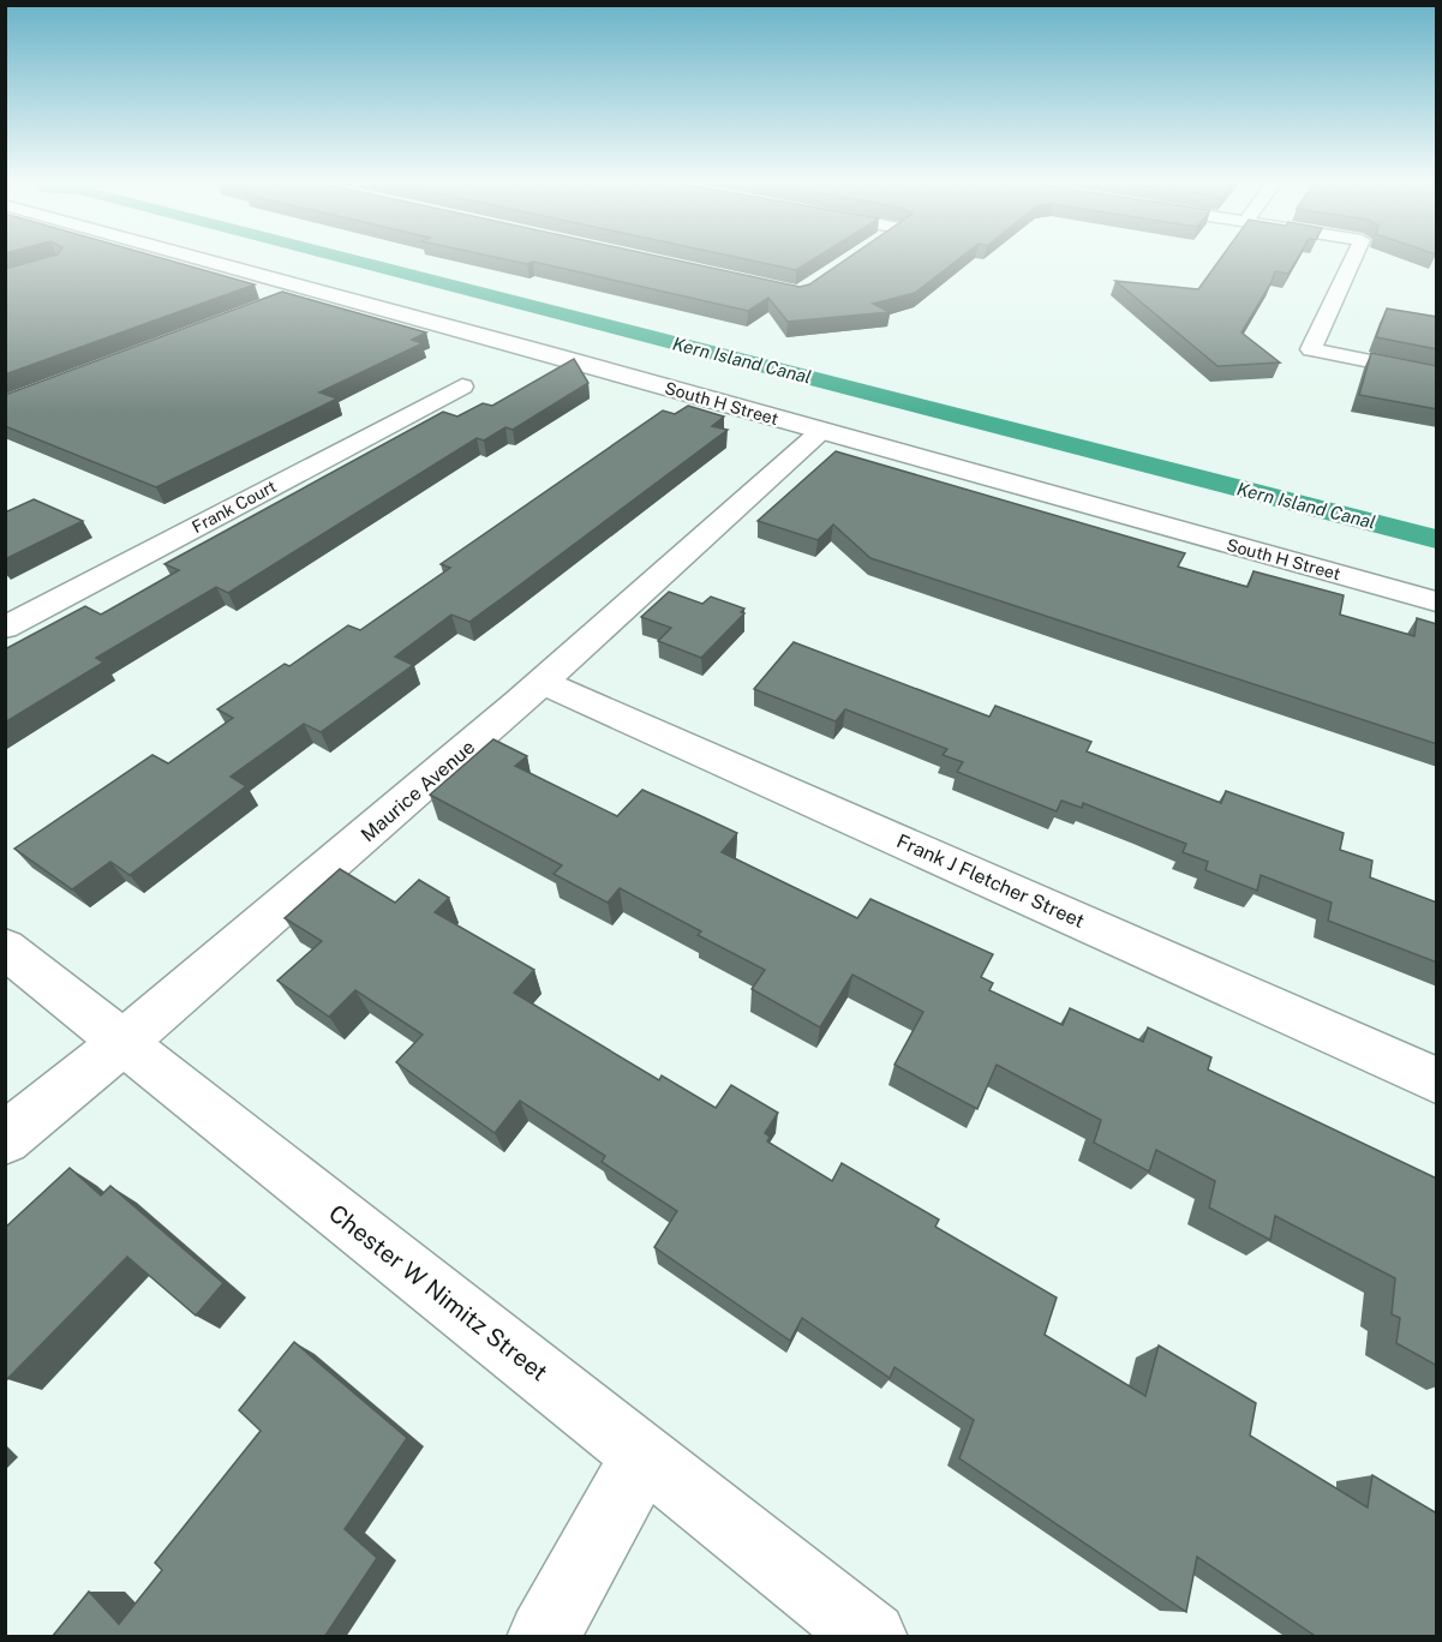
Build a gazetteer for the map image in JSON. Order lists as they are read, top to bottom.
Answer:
{
  "streets": {
    "street": [
      "South H Street",
      "Frank Court",
      "Maurice Avenue",
      "Frank J Fletcher Street",
      "Chester W Nimitz Street"
    ]
  },
  "crossings": [
    ["South H Street", "Maurice Avenue"],
    ["Maurice Avenue", "Frank J Fletcher Street"],
    ["Maurice Avenue", "Chester W Nimitz Street"]
  ],
  "water": ["Kern Island Canal"]
}
